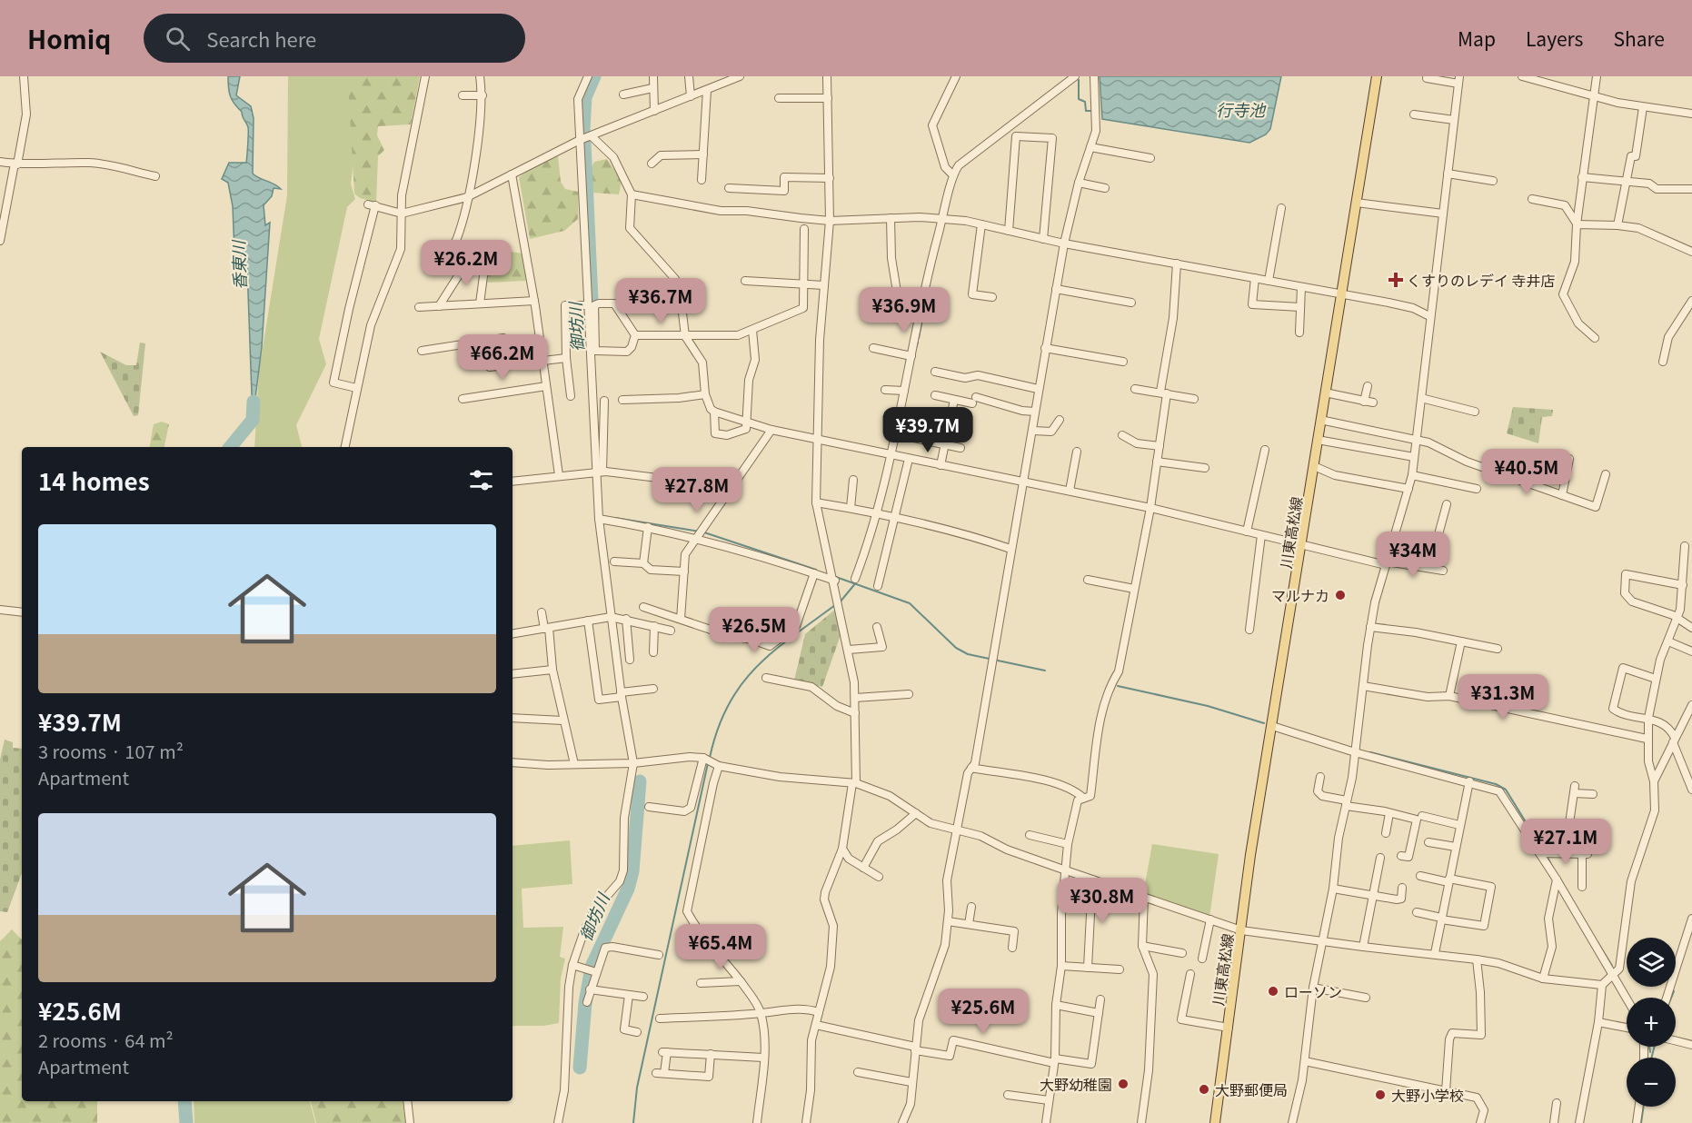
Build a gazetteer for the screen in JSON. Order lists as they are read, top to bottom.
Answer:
{
  "streets": {
    "main road": ["川東高松線"]
  },
  "water": ["行寺池", "香東川", "御坊川"],
  "places": {
    "health": ["くすりのレデイ 寺井店"],
    "other": [
      "マルナカ",
      "ローソン",
      "大野幼稚園",
      "大野郵便局",
      "大野小学校"
    ]
  },
  "page": {
    "header": "Homiq",
    "search": "Search here",
    "nav": ["Map", "Layers", "Share"],
    "price": [
      "¥26.2M",
      "¥36.7M",
      "¥36.9M",
      "¥66.2M",
      "¥39.7M",
      "¥40.5M",
      "¥27.8M",
      "¥34M",
      "¥26.5M",
      "¥31.3M",
      "¥27.1M",
      "¥30.8M",
      "¥65.4M",
      "¥25.6M"
    ],
    "heading": "14 homes",
    "list": [
      {
        "name": "¥39.7M",
        "note": "3 rooms · 107 m² · Apartment"
      },
      {
        "name": "¥25.6M",
        "note": "2 rooms · 64 m² · Apartment"
      }
    ],
    "map_buttons": ["+", "−"]
  }
}
